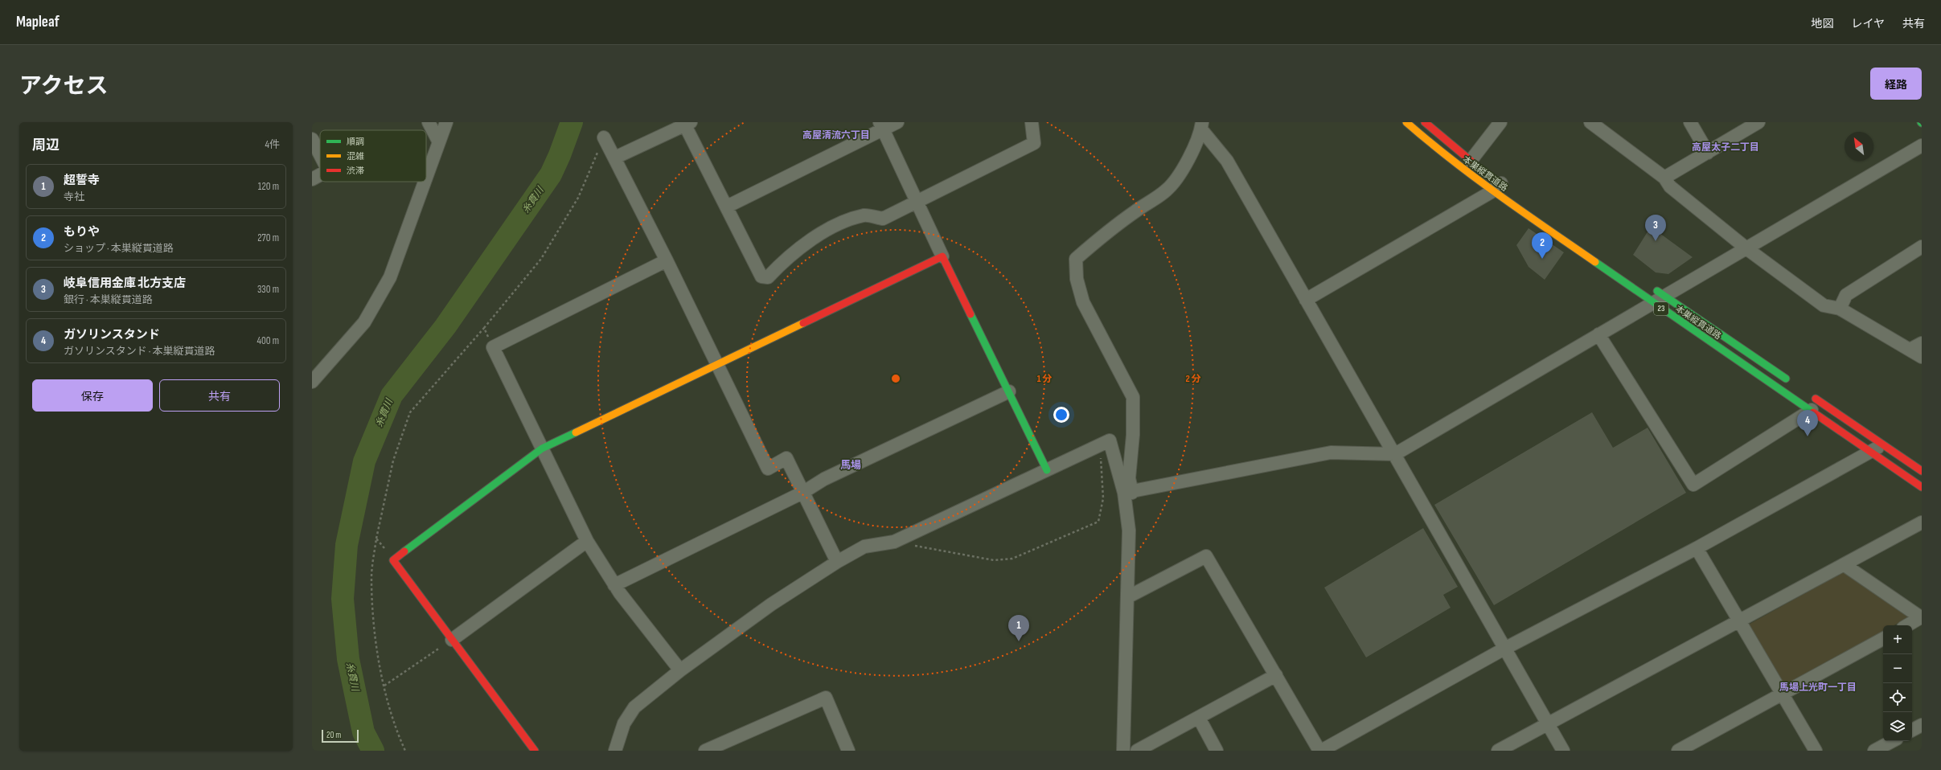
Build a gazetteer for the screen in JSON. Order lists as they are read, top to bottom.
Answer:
{
  "streets": {
    "street": ["本巣縦貫道路", "23"]
  },
  "districts": [
    "高屋清流六丁目",
    "高屋太子二丁目",
    "馬場",
    "馬場上光町一丁目"
  ],
  "water": ["糸貫川"],
  "legend": ["順調", "混雑", "渋滞"],
  "scale_bar": "20 m",
  "north": "top left",
  "page": {
    "header": "Mapleaf",
    "nav": ["地図", "レイヤ", "共有"],
    "title": "アクセス",
    "buttons": [
      "経路",
      ["保存", "共有"]
    ],
    "heading": ["周辺", "4件"],
    "list": [
      {
        "mark": "1",
        "name": "超誓寺",
        "note": "寺社",
        "value": "120 m"
      },
      {
        "mark": "2",
        "name": "もりや",
        "note": "ショップ · 本巣縦貫道路",
        "value": "270 m"
      },
      {
        "mark": "3",
        "name": "岐阜信用金庫 北方支店",
        "note": "銀行 · 本巣縦貫道路",
        "value": "330 m"
      },
      {
        "mark": "4",
        "name": "ガソリンスタンド",
        "note": "ガソリンスタンド · 本巣縦貫道路",
        "value": "400 m"
      }
    ],
    "pins": [
      "3",
      "2",
      "4",
      "1"
    ],
    "map_buttons": ["+", "−"],
    "scale": "20 m"
  },
  "rings": ["1 分", "2 分"]
}
